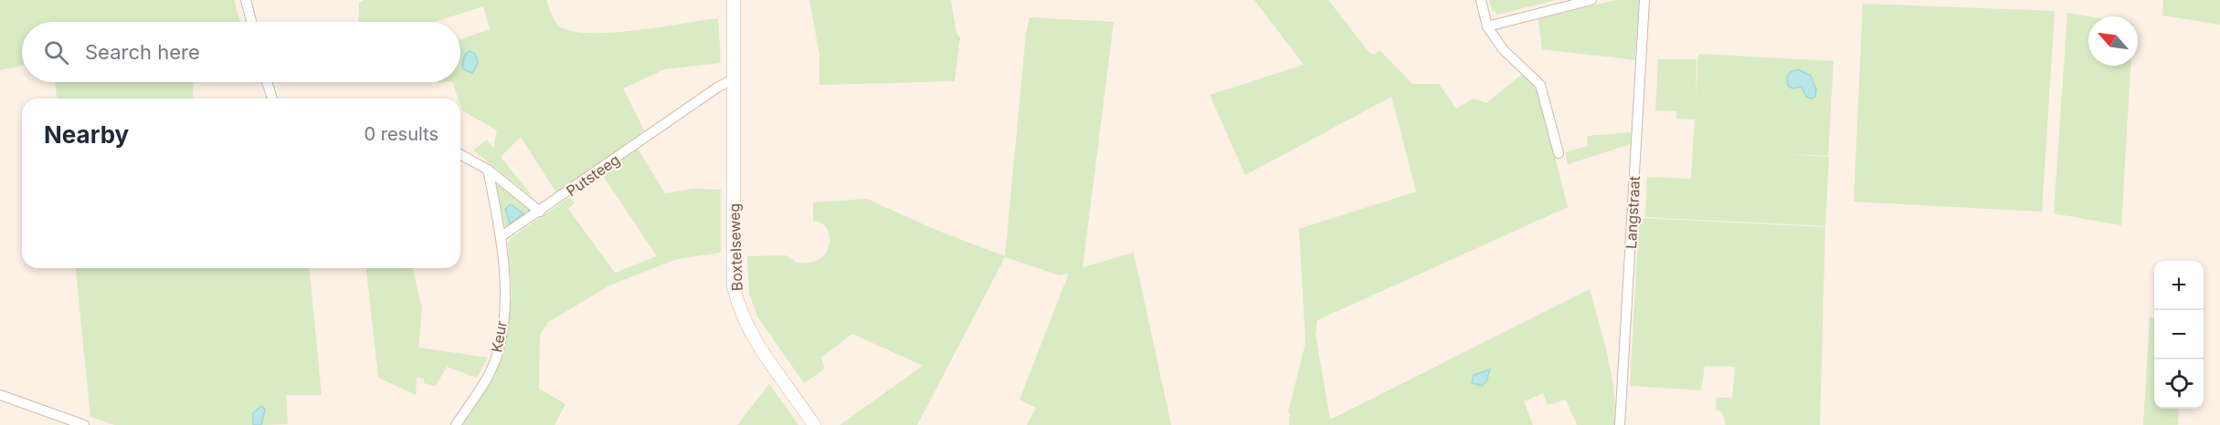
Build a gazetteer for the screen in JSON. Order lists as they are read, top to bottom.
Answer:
{
  "streets": {
    "main road": ["Boxtelseweg"],
    "street": ["Putsteeg", "Langstraat", "Keur"]
  },
  "crossings": [
    ["Putsteeg", "Boxtelseweg"]
  ],
  "north": "top left",
  "page": {
    "search": "Search here",
    "heading": ["Nearby", "0 results"],
    "map_buttons": ["+", "−"]
  }
}
